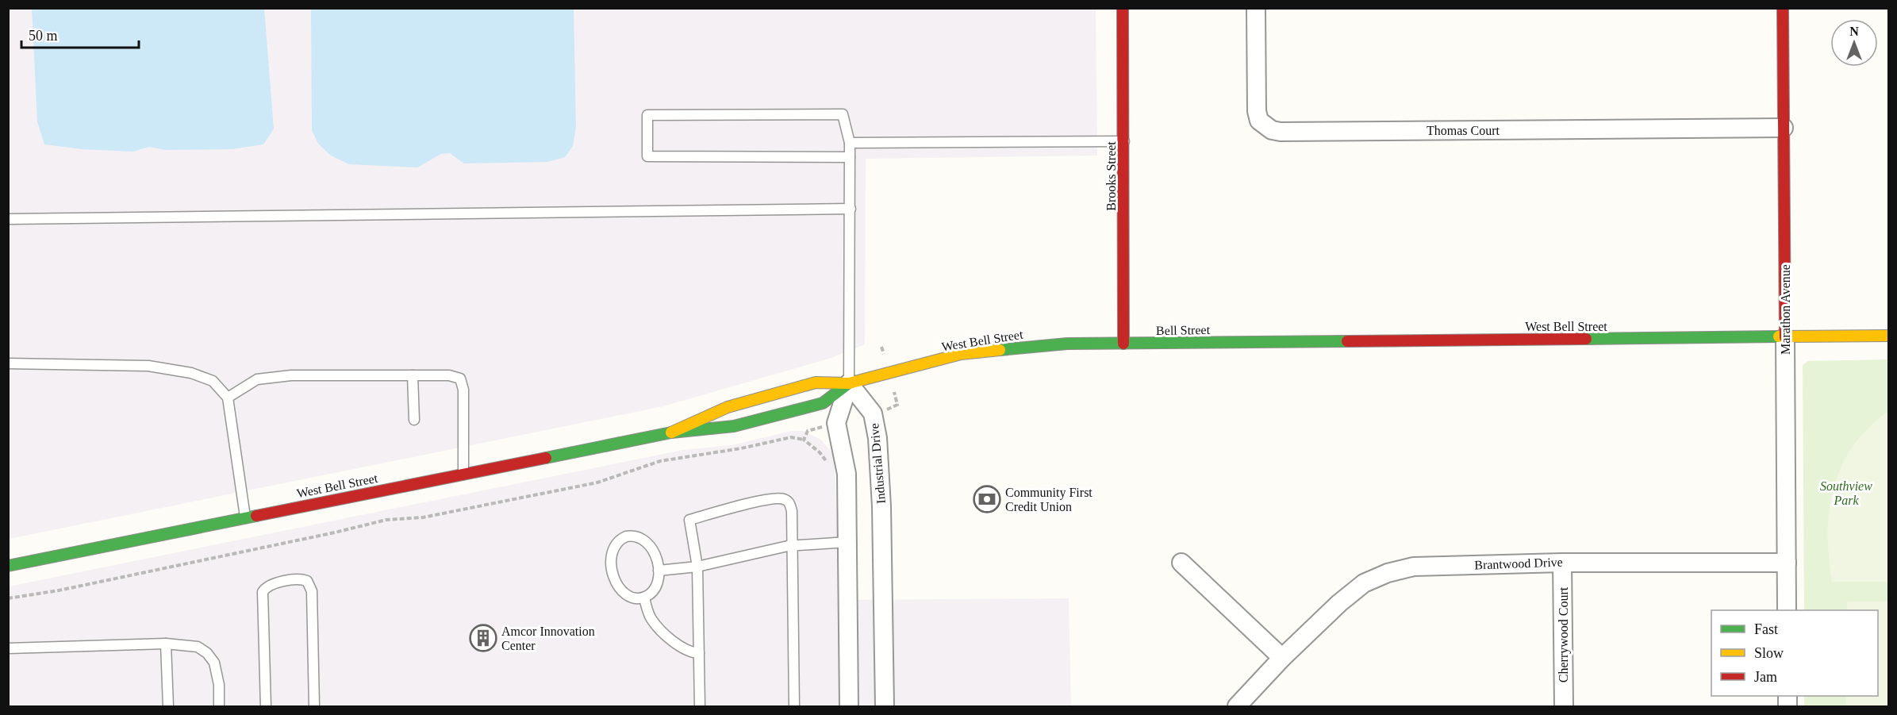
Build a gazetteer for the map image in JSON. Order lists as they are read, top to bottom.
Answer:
{
  "streets": {
    "main road": [
      "Brooks Street",
      "Marathon Avenue",
      "West Bell Street",
      "Bell Street"
    ],
    "street": [
      "Thomas Court",
      "Industrial Drive",
      "Brantwood Drive",
      "Cherrywood Court"
    ]
  },
  "crossings": [
    ["Thomas Court", "Marathon Avenue"],
    ["Brooks Street", "West Bell Street"],
    ["Brooks Street", "Bell Street"],
    ["Marathon Avenue", "West Bell Street"],
    ["Marathon Avenue", "Brantwood Drive"],
    ["West Bell Street", "Bell Street"],
    ["West Bell Street", "Industrial Drive"],
    ["Brantwood Drive", "Cherrywood Court"]
  ],
  "parks": ["Southview Park"],
  "places": {
    "bank": ["Community First Credit Union"],
    "building": ["Amcor Innovation Center"]
  },
  "legend": ["Fast", "Slow", "Jam"],
  "scale_bar": "50 m",
  "north": "top"
}
